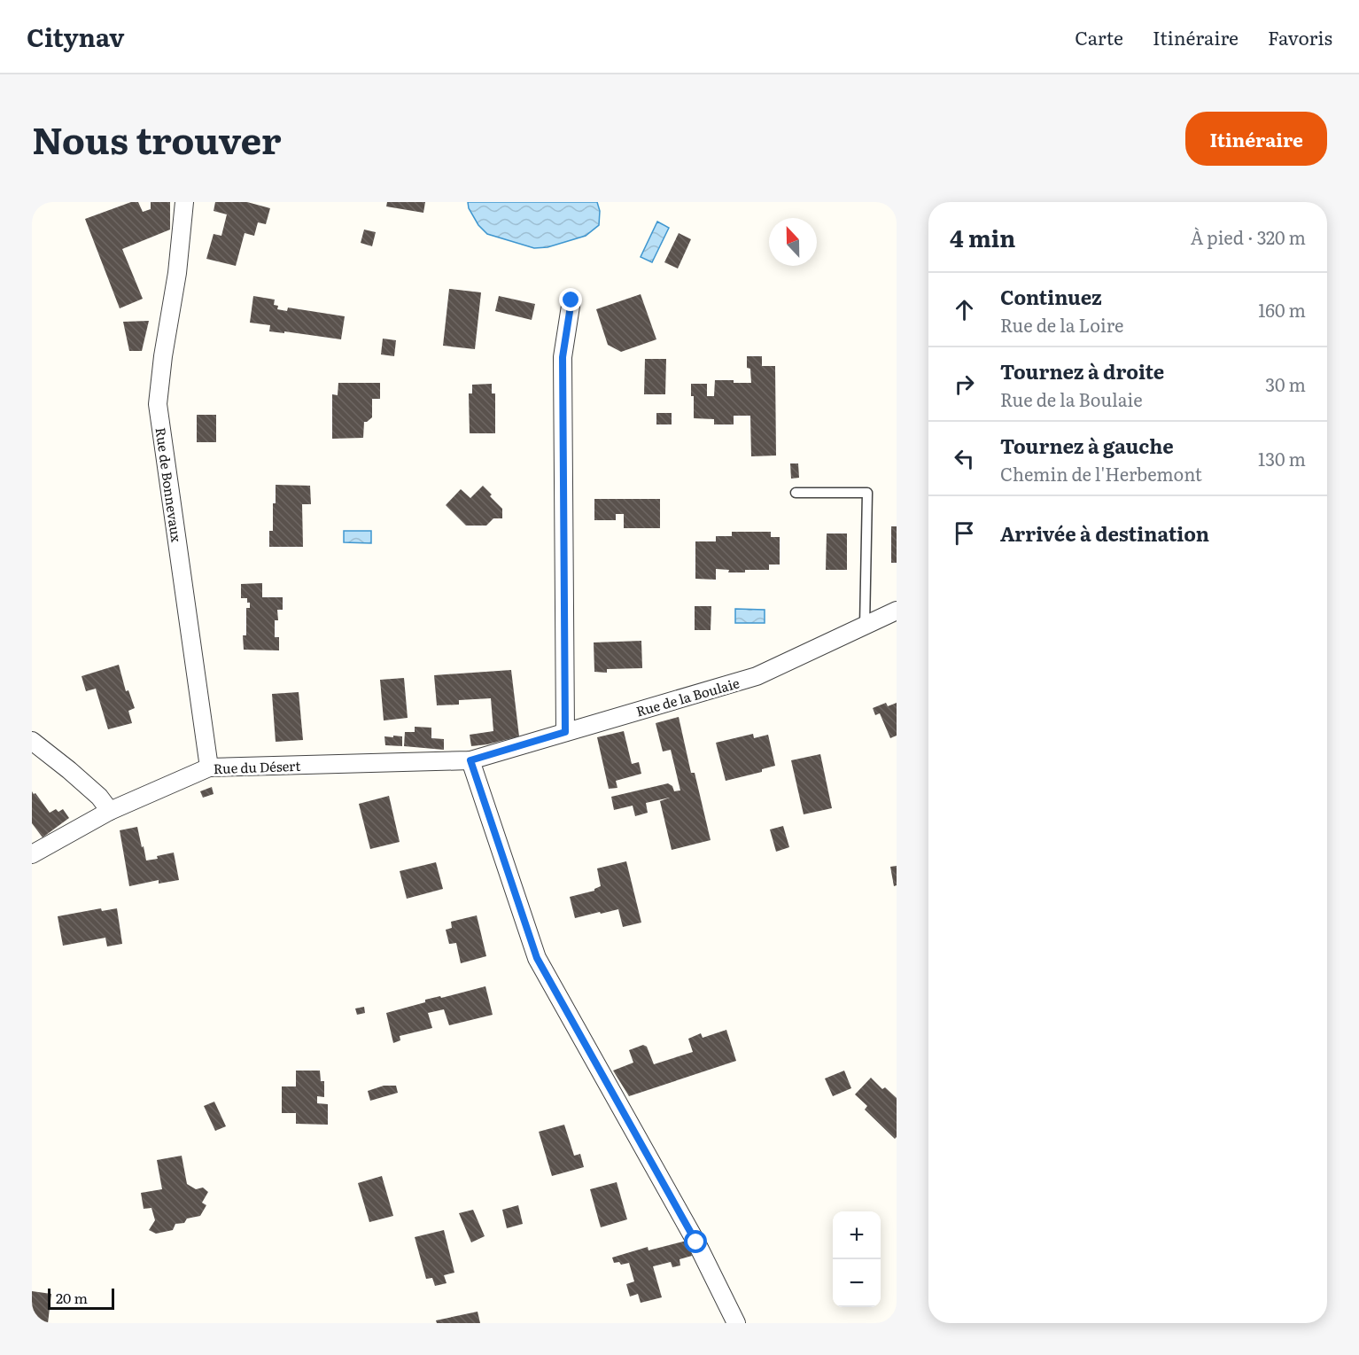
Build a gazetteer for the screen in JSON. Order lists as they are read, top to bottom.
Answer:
{
  "streets": {
    "street": ["Rue de Bonnevaux", "Rue de la Boulaie", "Rue du Désert"]
  },
  "crossings": [
    ["Rue de Bonnevaux", "Rue du Désert"],
    ["Rue de la Boulaie", "Rue du Désert"]
  ],
  "scale_bar": "20 m",
  "north": "top",
  "page": {
    "header": "Citynav",
    "nav": ["Carte", "Itinéraire", "Favoris"],
    "title": "Nous trouver",
    "buttons": "Itinéraire",
    "heading": ["4 min", "À pied · 320 m"],
    "list": [
      ["Continuez", "Rue de la Loire", "160 m"],
      ["Tournez à droite", "Rue de la Boulaie", "30 m"],
      ["Tournez à gauche", "Chemin de l'Herbemont", "130 m"],
      "Arrivée à destination"
    ],
    "map_buttons": ["+", "−"],
    "scale": "20 m"
  }
}
